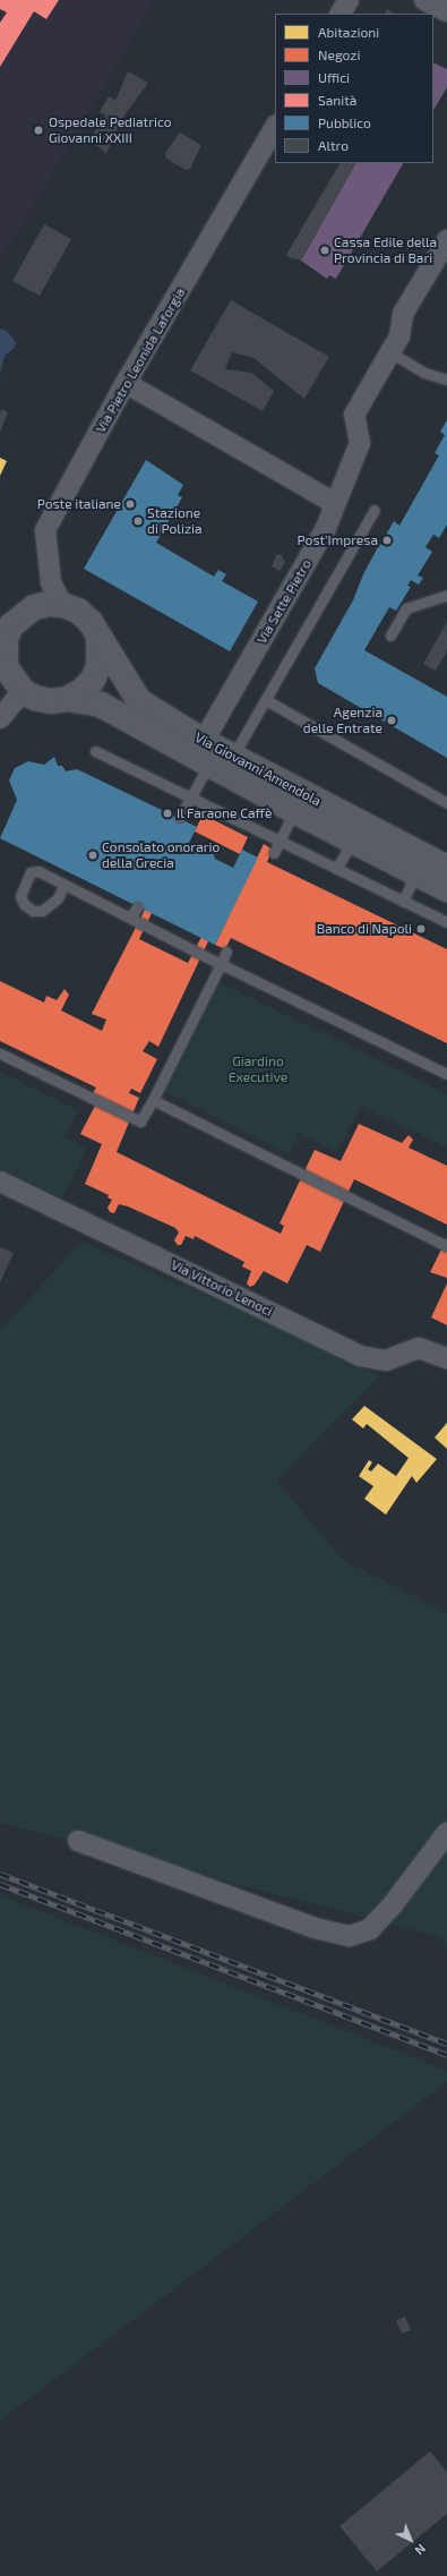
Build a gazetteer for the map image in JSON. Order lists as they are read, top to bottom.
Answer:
{
  "streets": {
    "main road": ["Via Giovanni Amendola"],
    "street": ["Via Pietro Leonida Laforgia", "Via Sette Pietro", "Via Vittorio Lenoci"]
  },
  "crossings": [
    ["Via Pietro Leonida Laforgia", "Via Giovanni Amendola"],
    ["Via Sette Pietro", "Via Giovanni Amendola"]
  ],
  "parks": ["Giardino Executive"],
  "places": [
    "Ospedale Pediatrico Giovanni XXIII",
    "Cassa Edile della Provincia di Bari",
    "Poste italiane",
    "Stazione di Polizia",
    "Post'Impresa",
    "Agenzia delle Entrate",
    "Il Faraone Caffè",
    "Consolato onorario della Grecia",
    "Banco di Napoli"
  ],
  "legend": [
    "Abitazioni",
    "Negozi",
    "Uffici",
    "Sanità",
    "Pubblico",
    "Altro"
  ],
  "north": "bottom right"
}
